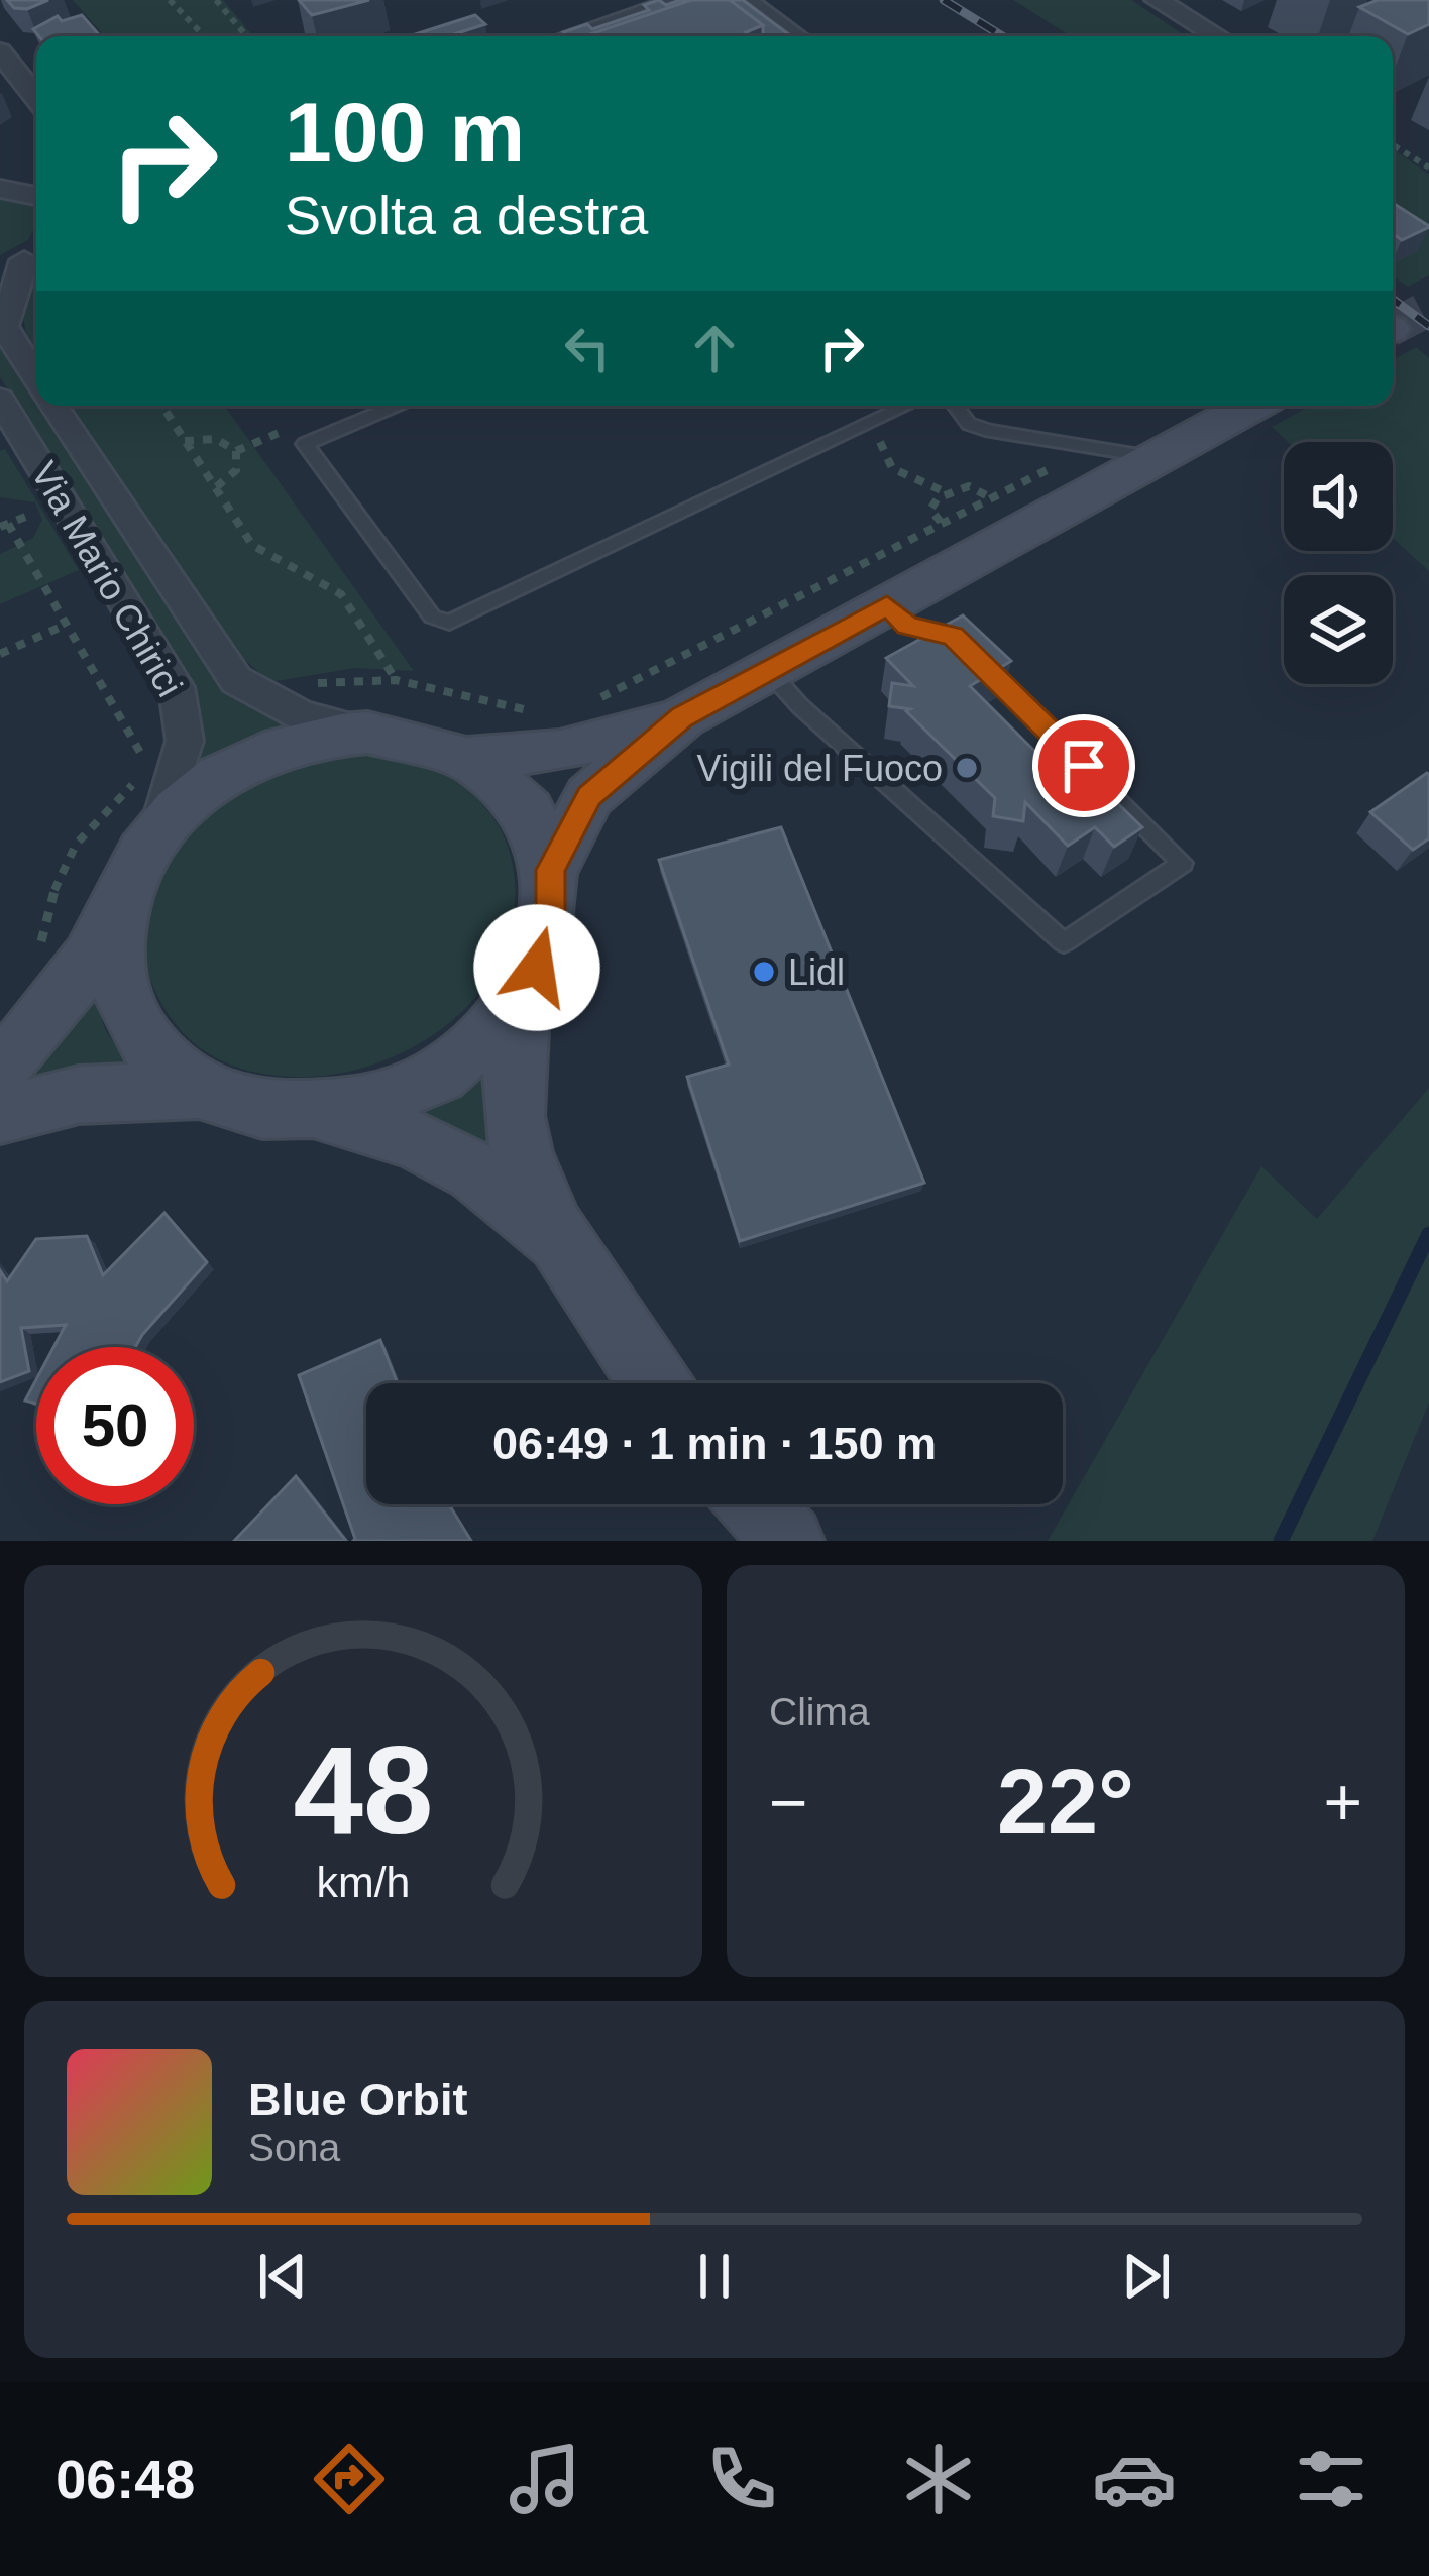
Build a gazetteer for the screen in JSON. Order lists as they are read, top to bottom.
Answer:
{
  "streets": {
    "street": ["Via Mario Chirici"]
  },
  "places": ["Vigili del Fuoco", "Lidl"],
  "page": {
    "turn": ["100 m", "Svolta a destra"],
    "limit": "50",
    "trip": "06:49 · 1 min · 150 m",
    "tile": "Clima",
    "heat": ["−", "22°", "+"],
    "song": ["Blue Orbit", "Sona"],
    "tabs": "06:48",
    "gauge": ["48", "km/h"]
  }
}
